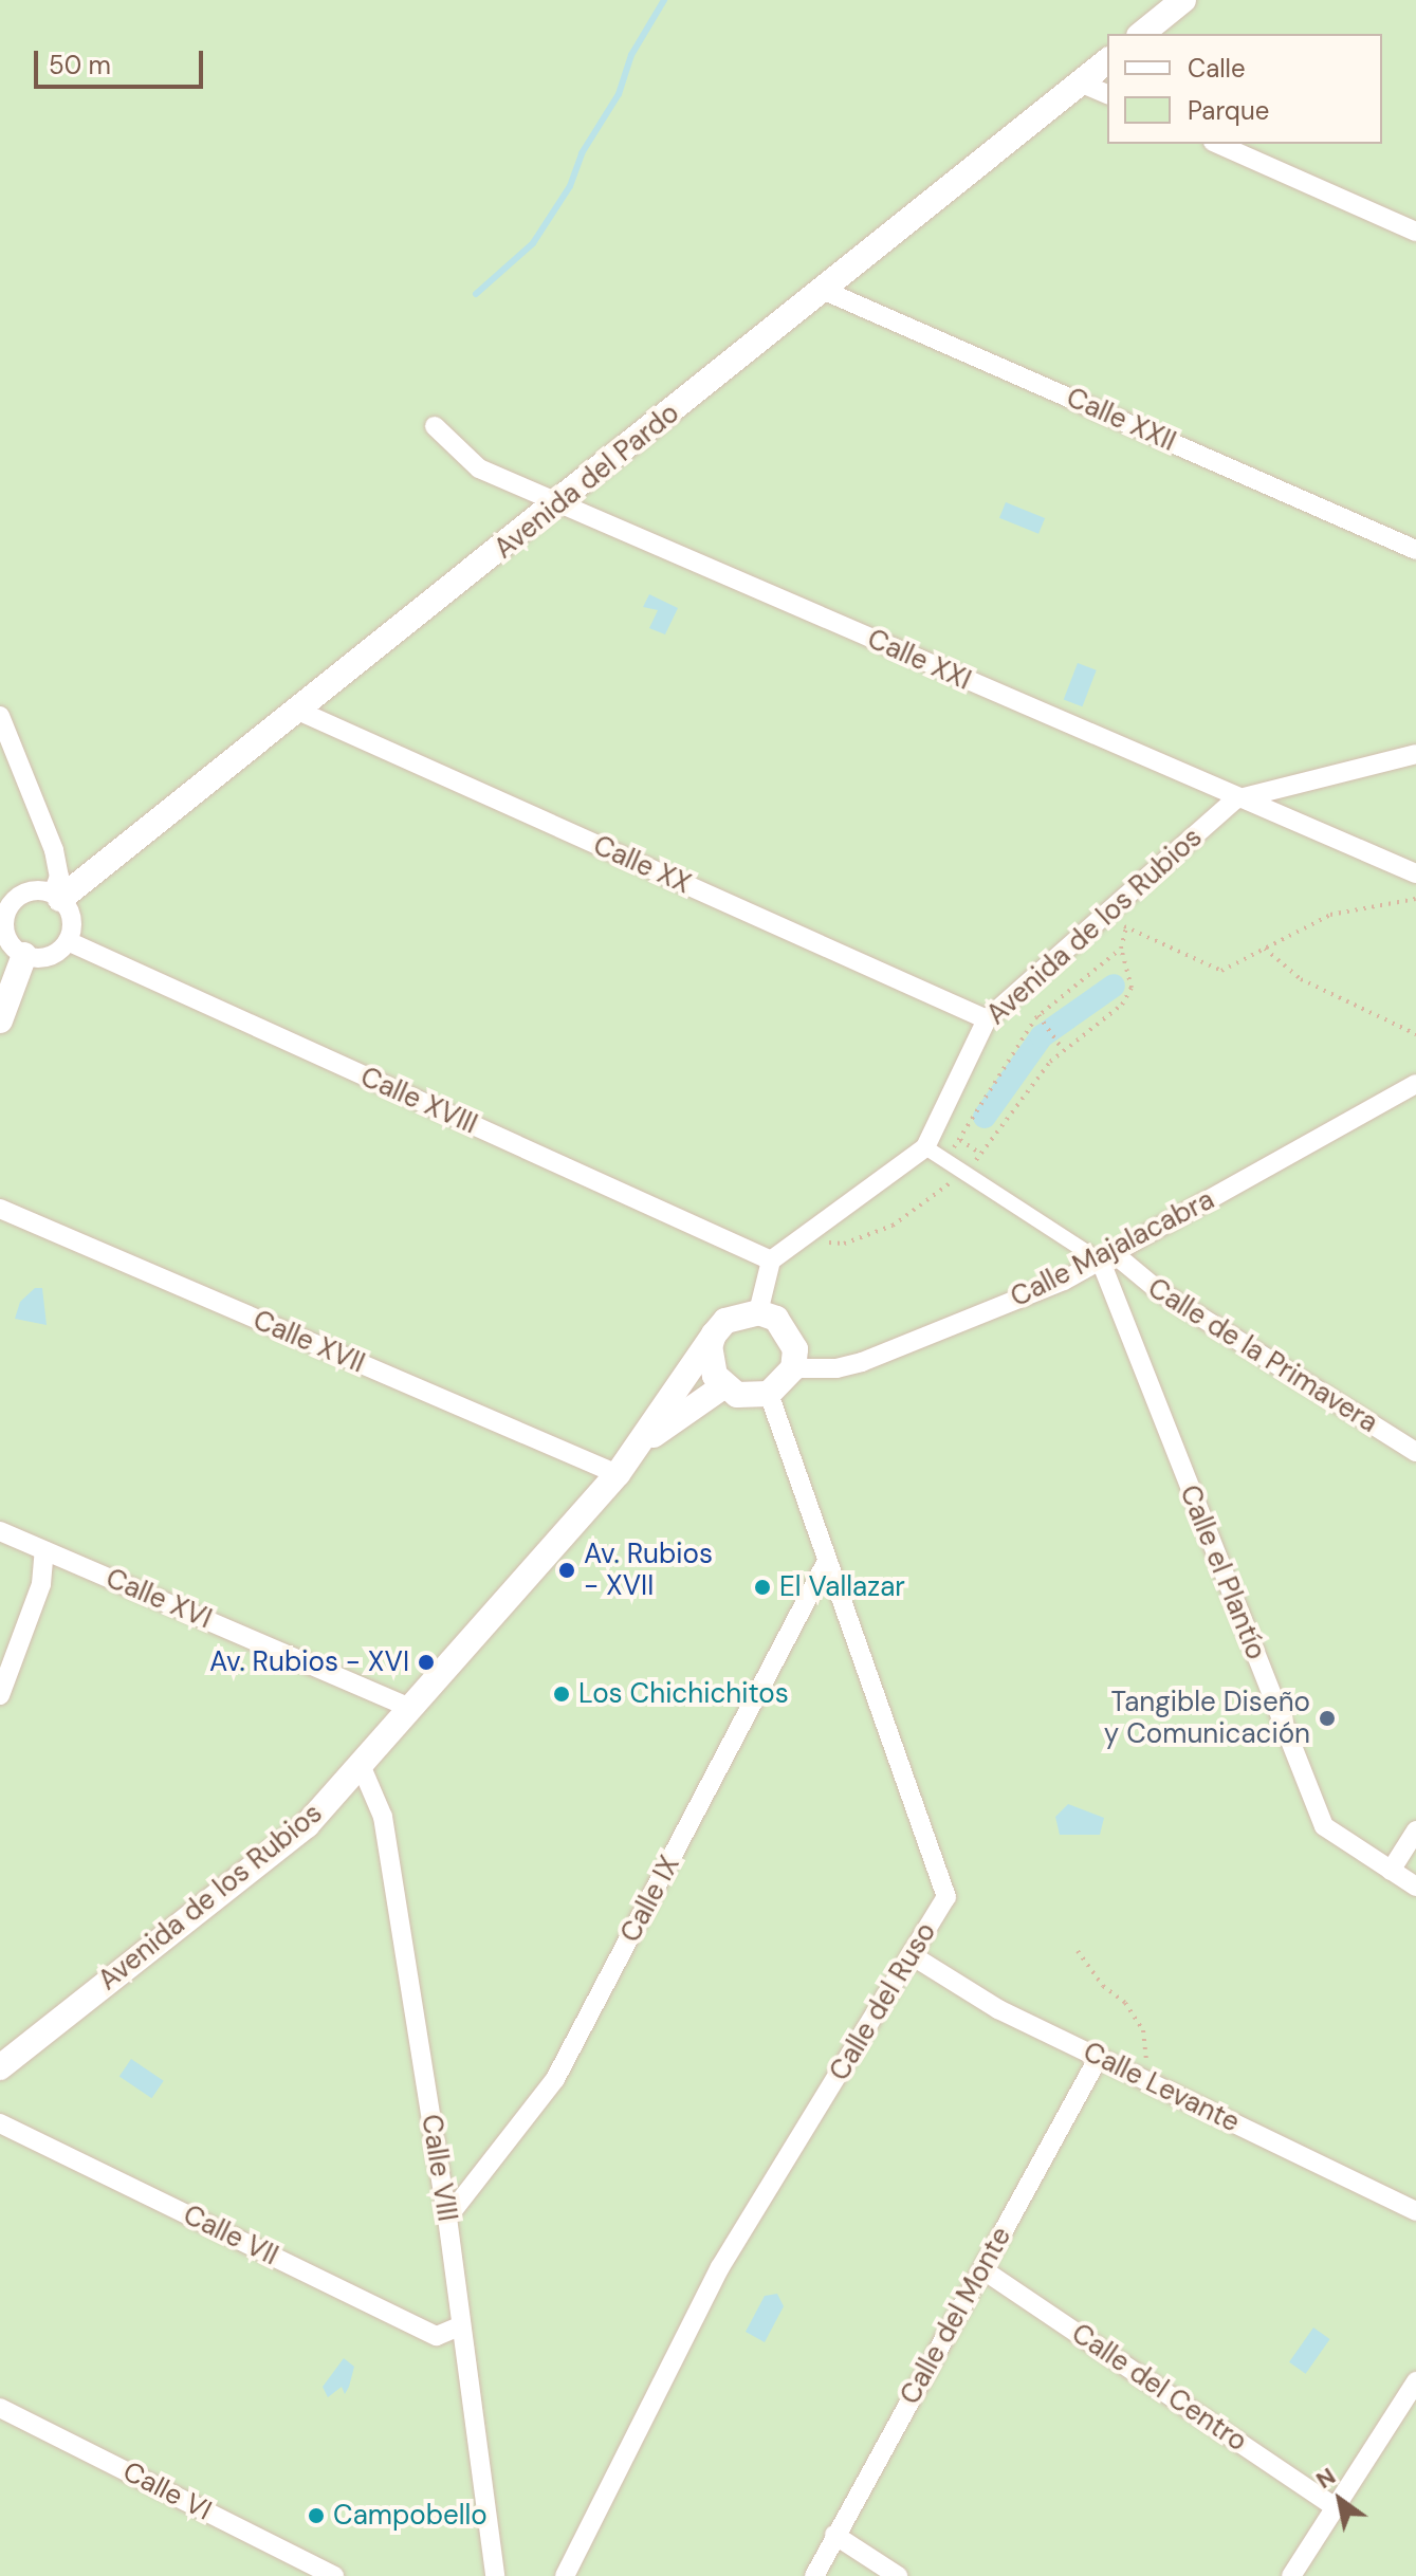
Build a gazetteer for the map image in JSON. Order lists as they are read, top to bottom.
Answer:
{
  "streets": {
    "street": [
      "Calle XXII",
      "Avenida del Pardo",
      "Calle XXI",
      "Calle XX",
      "Avenida de los Rubios",
      "Calle XVIII",
      "Calle Majalacabra",
      "Calle XVII",
      "Calle de la Primavera",
      "Calle el Plantío",
      "Calle XVI",
      "Calle IX",
      "Calle del Ruso",
      "Calle Levante",
      "Calle VIII",
      "Calle VII",
      "Calle del Monte",
      "Calle del Centro",
      "Calle VI"
    ]
  },
  "crossings": [
    ["Calle XXII", "Avenida del Pardo"],
    ["Avenida del Pardo", "Calle XXI"],
    ["Avenida del Pardo", "Calle XX"],
    ["Avenida del Pardo", "Calle XVIII"],
    ["Calle XXI", "Avenida de los Rubios"],
    ["Calle XX", "Avenida de los Rubios"],
    ["Avenida de los Rubios", "Calle XVIII"],
    ["Avenida de los Rubios", "Calle Majalacabra"],
    ["Avenida de los Rubios", "Calle XVII"],
    ["Avenida de los Rubios", "Calle de la Primavera"],
    ["Avenida de los Rubios", "Calle XVI"],
    ["Avenida de los Rubios", "Calle del Ruso"],
    ["Avenida de los Rubios", "Calle VIII"],
    ["Calle Majalacabra", "Calle de la Primavera"],
    ["Calle Majalacabra", "Calle el Plantío"],
    ["Calle Majalacabra", "Calle del Ruso"],
    ["Calle de la Primavera", "Calle el Plantío"],
    ["Calle IX", "Calle del Ruso"],
    ["Calle IX", "Calle VIII"],
    ["Calle del Ruso", "Calle Levante"],
    ["Calle Levante", "Calle del Monte"],
    ["Calle VIII", "Calle VII"],
    ["Calle del Monte", "Calle del Centro"]
  ],
  "places": [
    "Av. Rubios - XVII",
    "El Vallazar",
    "Av. Rubios - XVI",
    "Los Chichichitos",
    "Tangible Diseño y Comunicación",
    "Campobello"
  ],
  "legend": ["Calle", "Parque"],
  "scale_bar": "50 m",
  "north": "top left"
}
